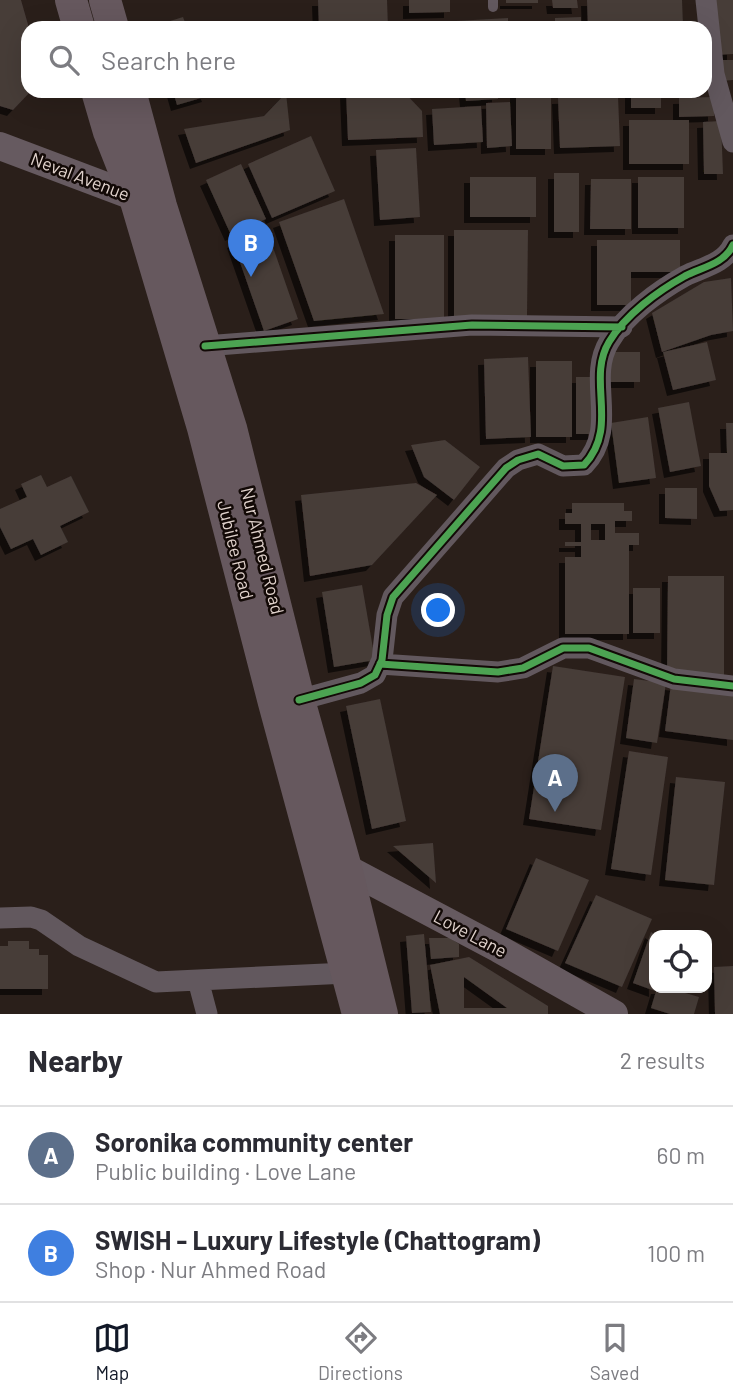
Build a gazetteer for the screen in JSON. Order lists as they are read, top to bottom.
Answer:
{
  "streets": {
    "main road": [
      "Neval Avenue",
      "Jubilee Road",
      "Nur Ahmed Road",
      "Love Lane"
    ]
  },
  "crossings": [
    ["Neval Avenue", "Jubilee Road"],
    ["Neval Avenue", "Nur Ahmed Road"],
    ["Jubilee Road", "Nur Ahmed Road"],
    ["Jubilee Road", "Love Lane"],
    ["Nur Ahmed Road", "Love Lane"]
  ],
  "page": {
    "search": "Search here",
    "pins": ["B", "A"],
    "heading": ["Nearby", "2 results"],
    "list": [
      {
        "mark": "A",
        "name": "Soronika community center",
        "note": "Public building · Love Lane",
        "value": "60 m"
      },
      {
        "mark": "B",
        "name": "SWISH - Luxury Lifestyle (Chattogram)",
        "note": "Shop · Nur Ahmed Road",
        "value": "100 m"
      }
    ],
    "nav": ["Map", "Directions", "Saved"]
  }
}
